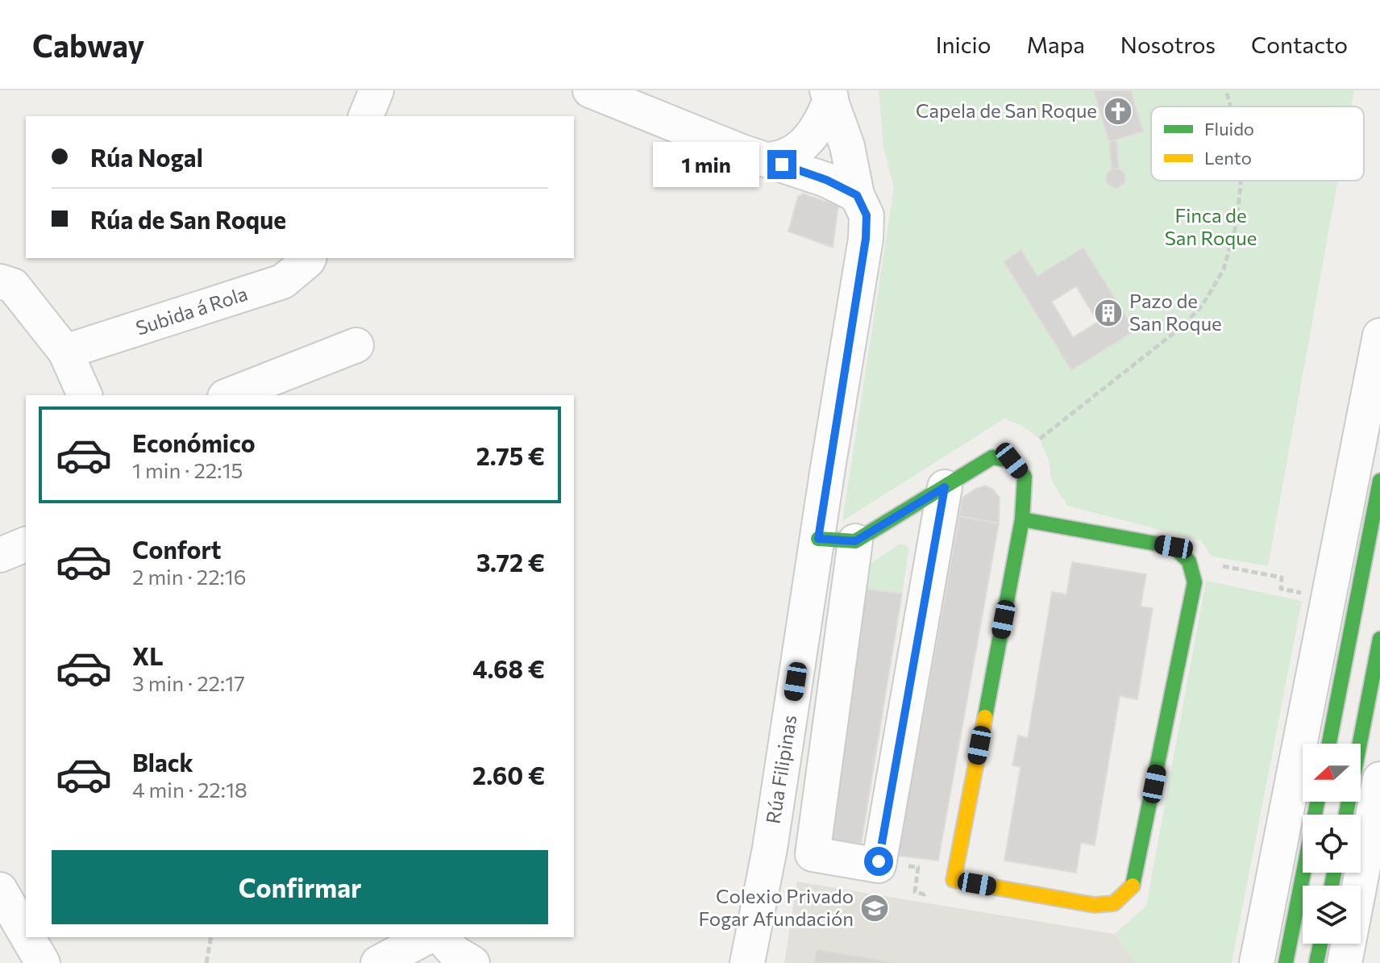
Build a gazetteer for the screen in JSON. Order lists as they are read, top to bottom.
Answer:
{
  "streets": {
    "street": ["Subida á Rola", "Rúa Filipinas"]
  },
  "parks": ["Finca de San Roque"],
  "places": {
    "church": ["Capela de San Roque"],
    "building": ["Pazo de San Roque"],
    "school or university": ["Colexio Privado Fogar Afundación"]
  },
  "legend": ["Fluido", "Lento"],
  "north": "left",
  "page": {
    "header": "Cabway",
    "nav": [
      "Inicio",
      "Mapa",
      "Nosotros",
      "Contacto"
    ],
    "banner": ["Rúa Nogal", "Rúa de San Roque"],
    "bubble": "1 min",
    "list": [
      {
        "name": "Económico",
        "note": "1 min · 22:15",
        "value": "2.75 €"
      },
      {
        "name": "Confort",
        "note": "2 min · 22:16",
        "value": "3.72 €"
      },
      {
        "name": "XL",
        "note": "3 min · 22:17",
        "value": "4.68 €"
      },
      {
        "name": "Black",
        "note": "4 min · 22:18",
        "value": "2.60 €"
      }
    ],
    "buttons": "Confirmar"
  }
}
